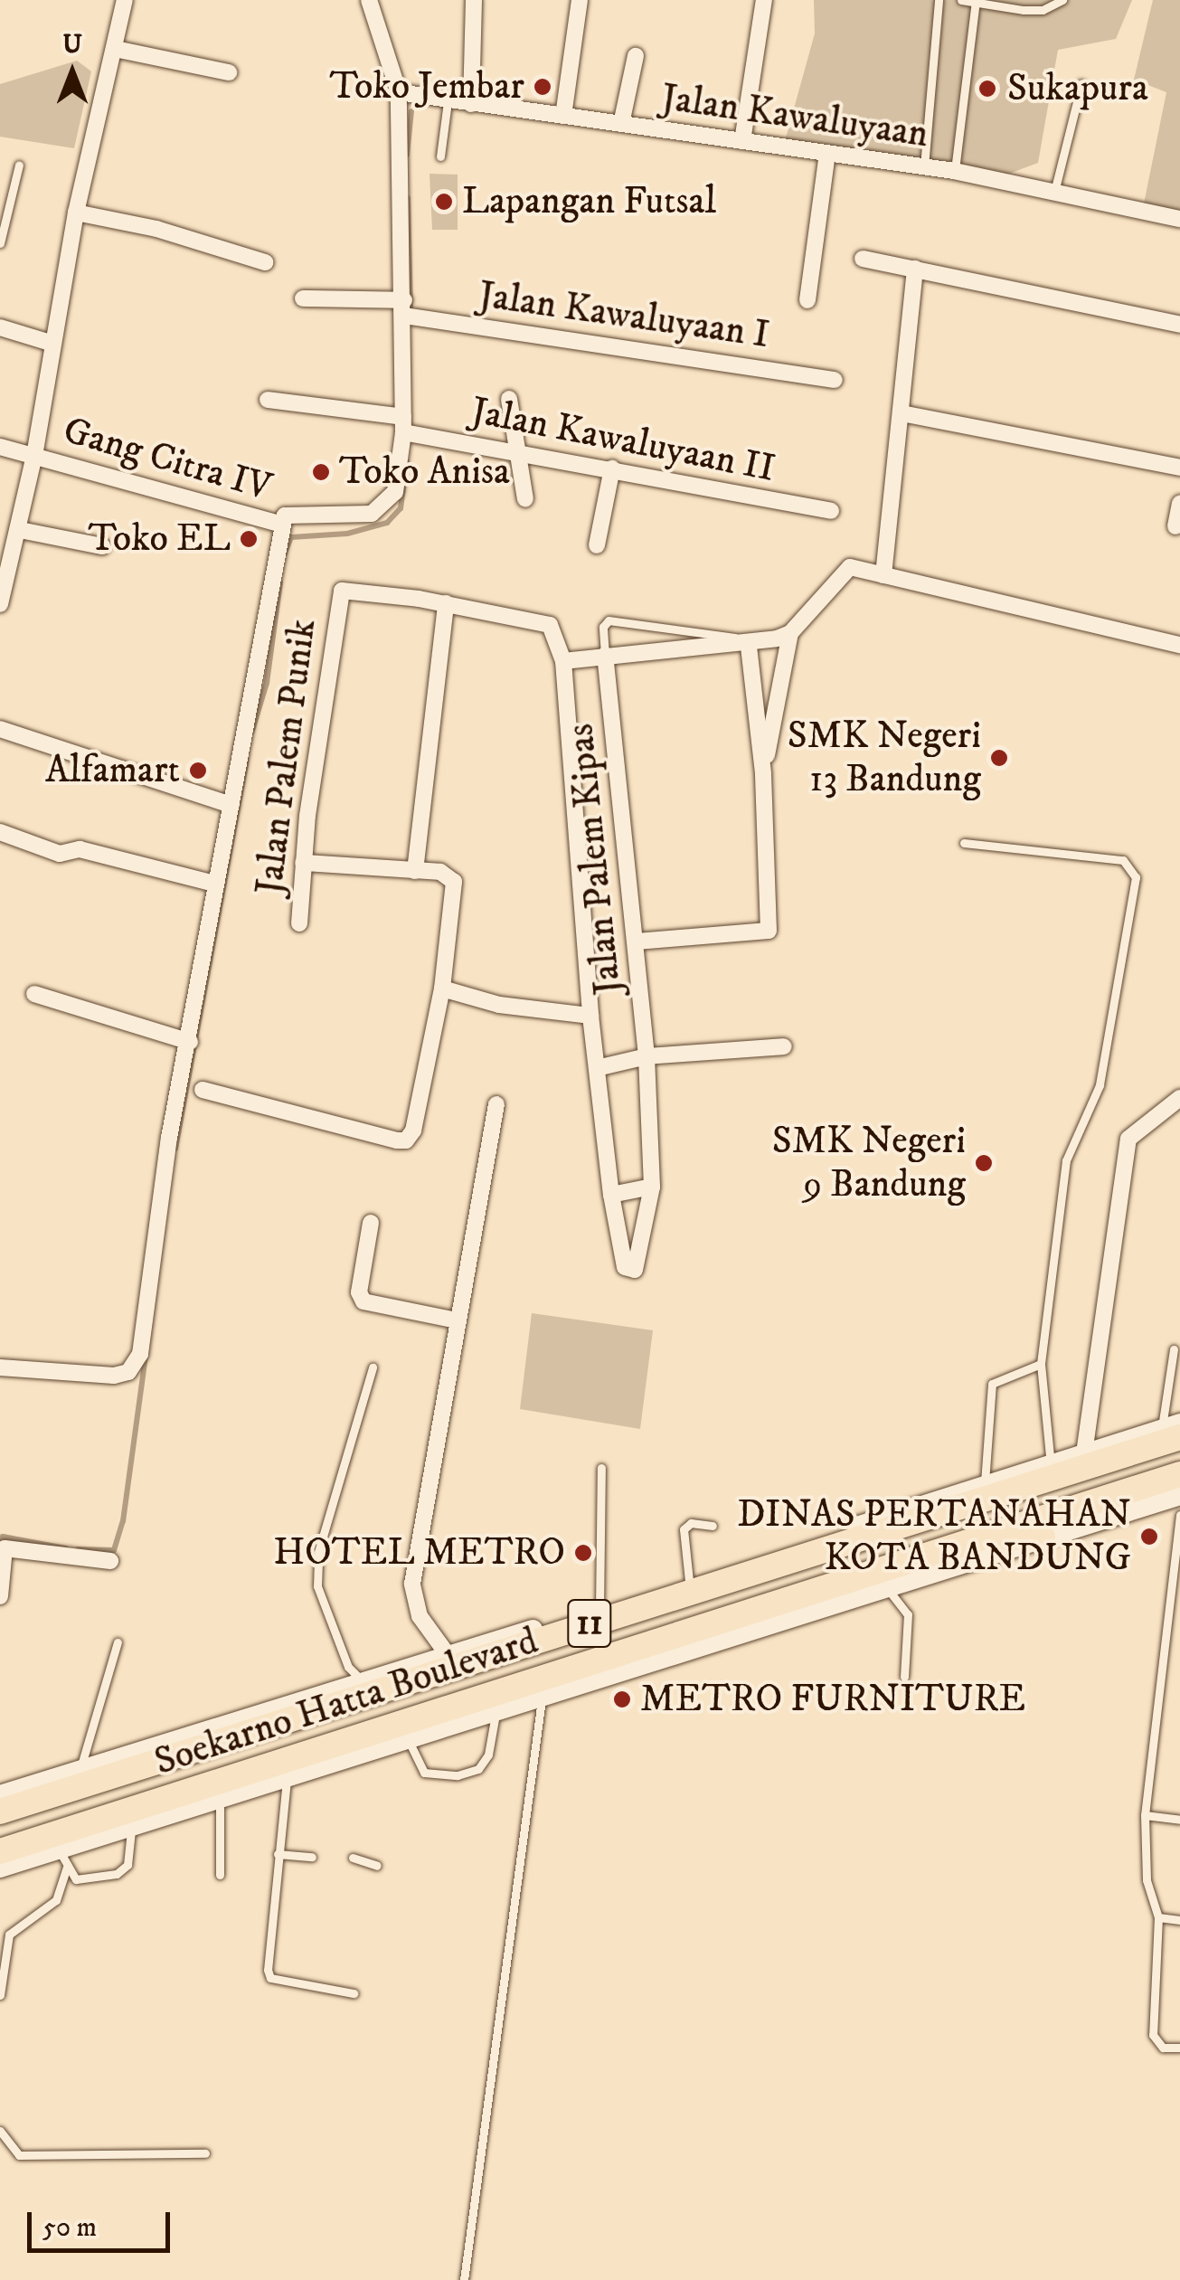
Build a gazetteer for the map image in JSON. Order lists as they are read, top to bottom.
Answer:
{
  "streets": {
    "highway": ["11", "Soekarno Hatta Boulevard"],
    "street": [
      "Jalan Kawaluyaan",
      "Jalan Kawaluyaan I",
      "Jalan Kawaluyaan II",
      "Gang Citra IV",
      "Jalan Palem Punik",
      "Jalan Palem Kipas"
    ]
  },
  "places": [
    "Toko Jembar",
    "Sukapura",
    "Lapangan Futsal",
    "Toko Anisa",
    "Toko EL",
    "SMK Negeri 13 Bandung",
    "Alfamart",
    "SMK Negeri 9 Bandung",
    "DINAS PERTANAHAN KOTA BANDUNG",
    "HOTEL METRO",
    "METRO FURNITURE"
  ],
  "scale_bar": "50 m",
  "north": "top"
}
